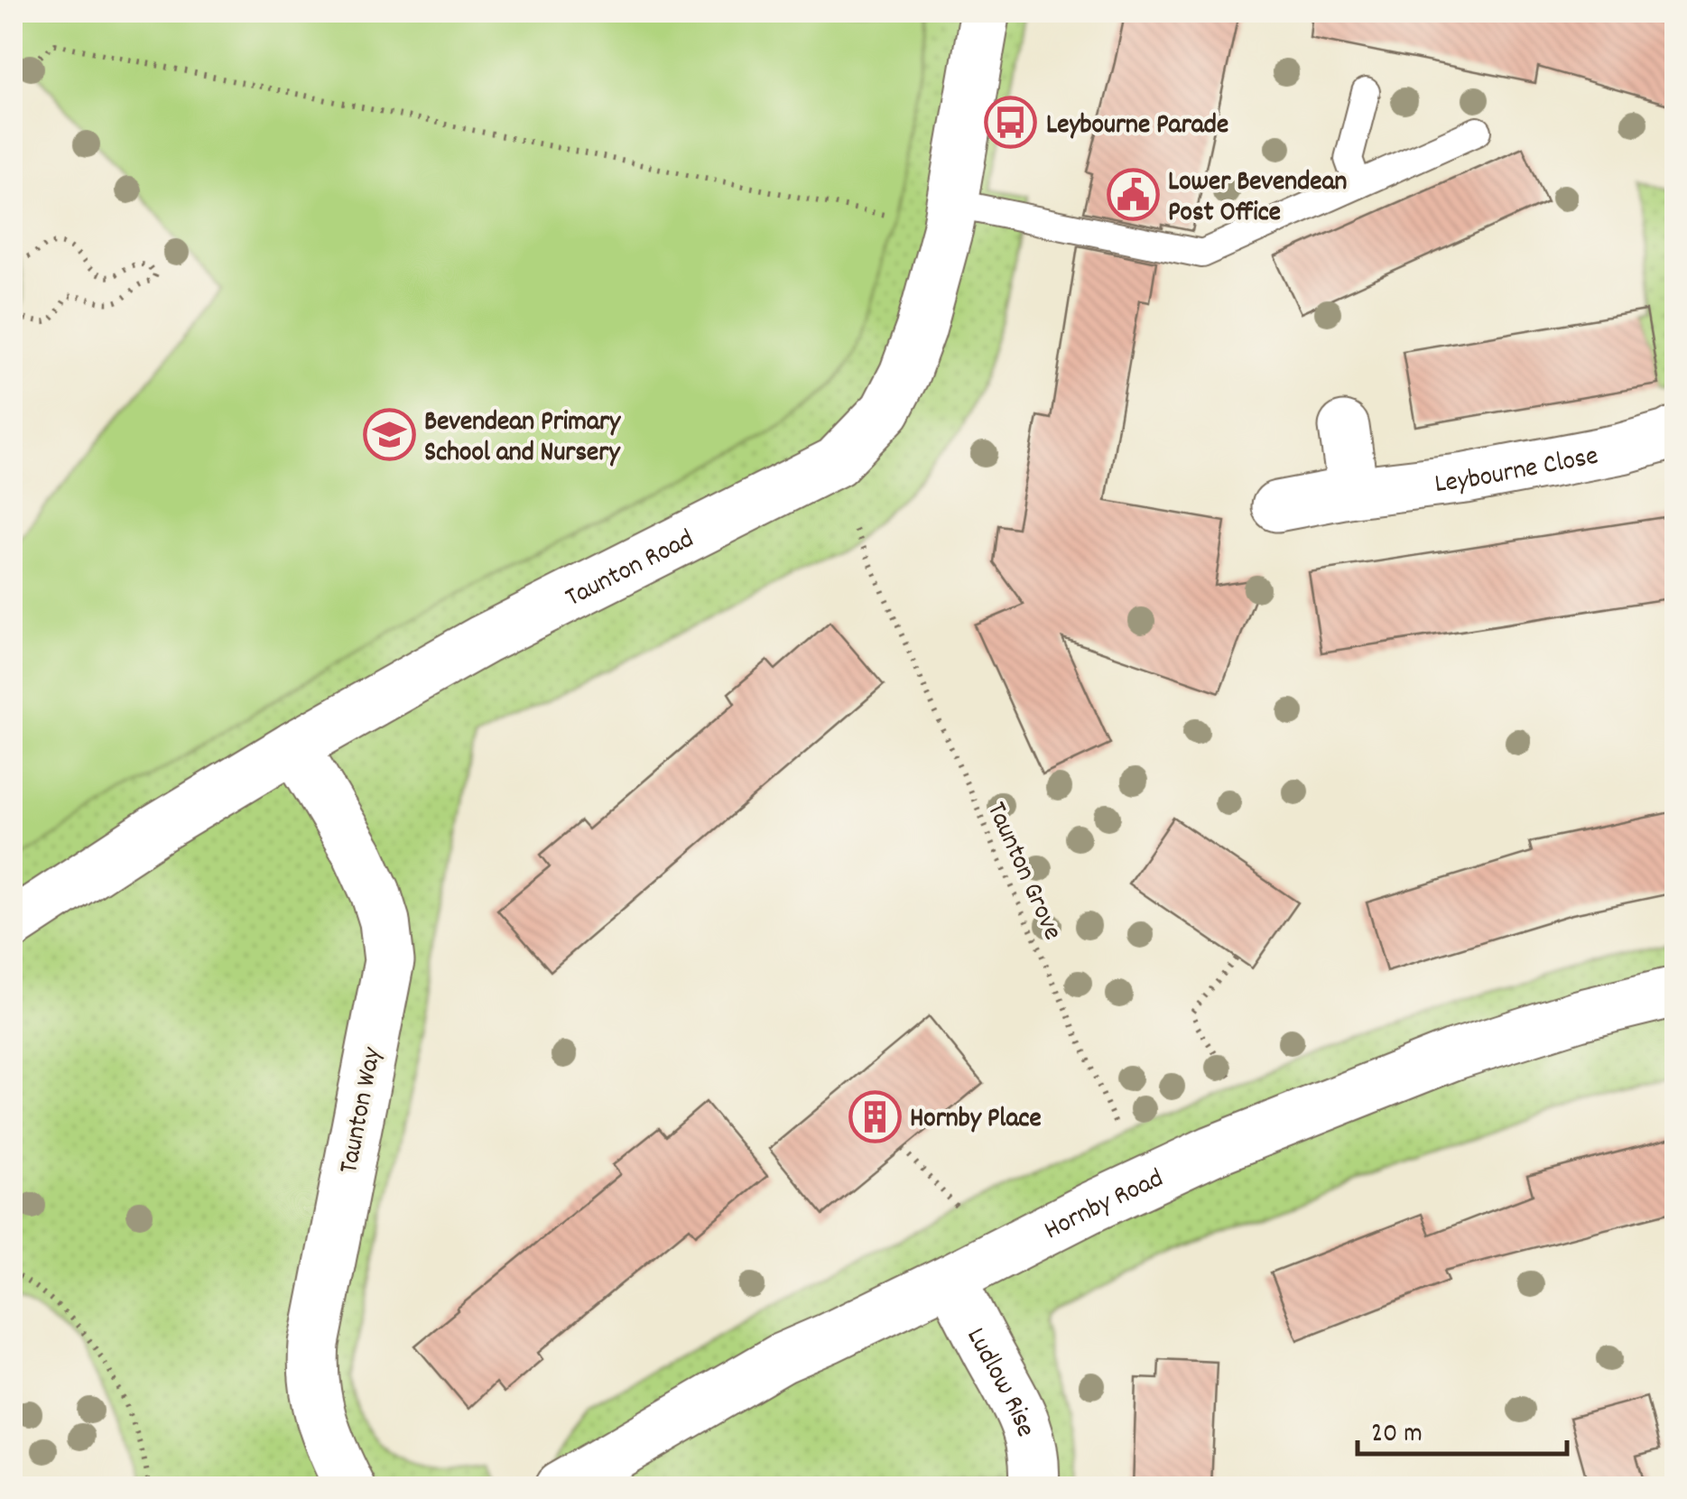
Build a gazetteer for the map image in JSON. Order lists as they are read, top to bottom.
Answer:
{
  "streets": {
    "street": [
      "Leybourne Close",
      "Taunton Road",
      "Taunton Way",
      "Hornby Road",
      "Ludlow Rise"
    ],
    "path": ["Taunton Grove"]
  },
  "crossings": [
    ["Taunton Road", "Taunton Way"],
    ["Taunton Grove", "Hornby Road"],
    ["Hornby Road", "Ludlow Rise"]
  ],
  "places": {
    "bus stop": ["Leybourne Parade"],
    "public building": ["Lower Bevendean Post Office"],
    "school or university": ["Bevendean Primary School and Nursery"],
    "building": ["Hornby Place"]
  },
  "scale_bar": "20 m"
}
